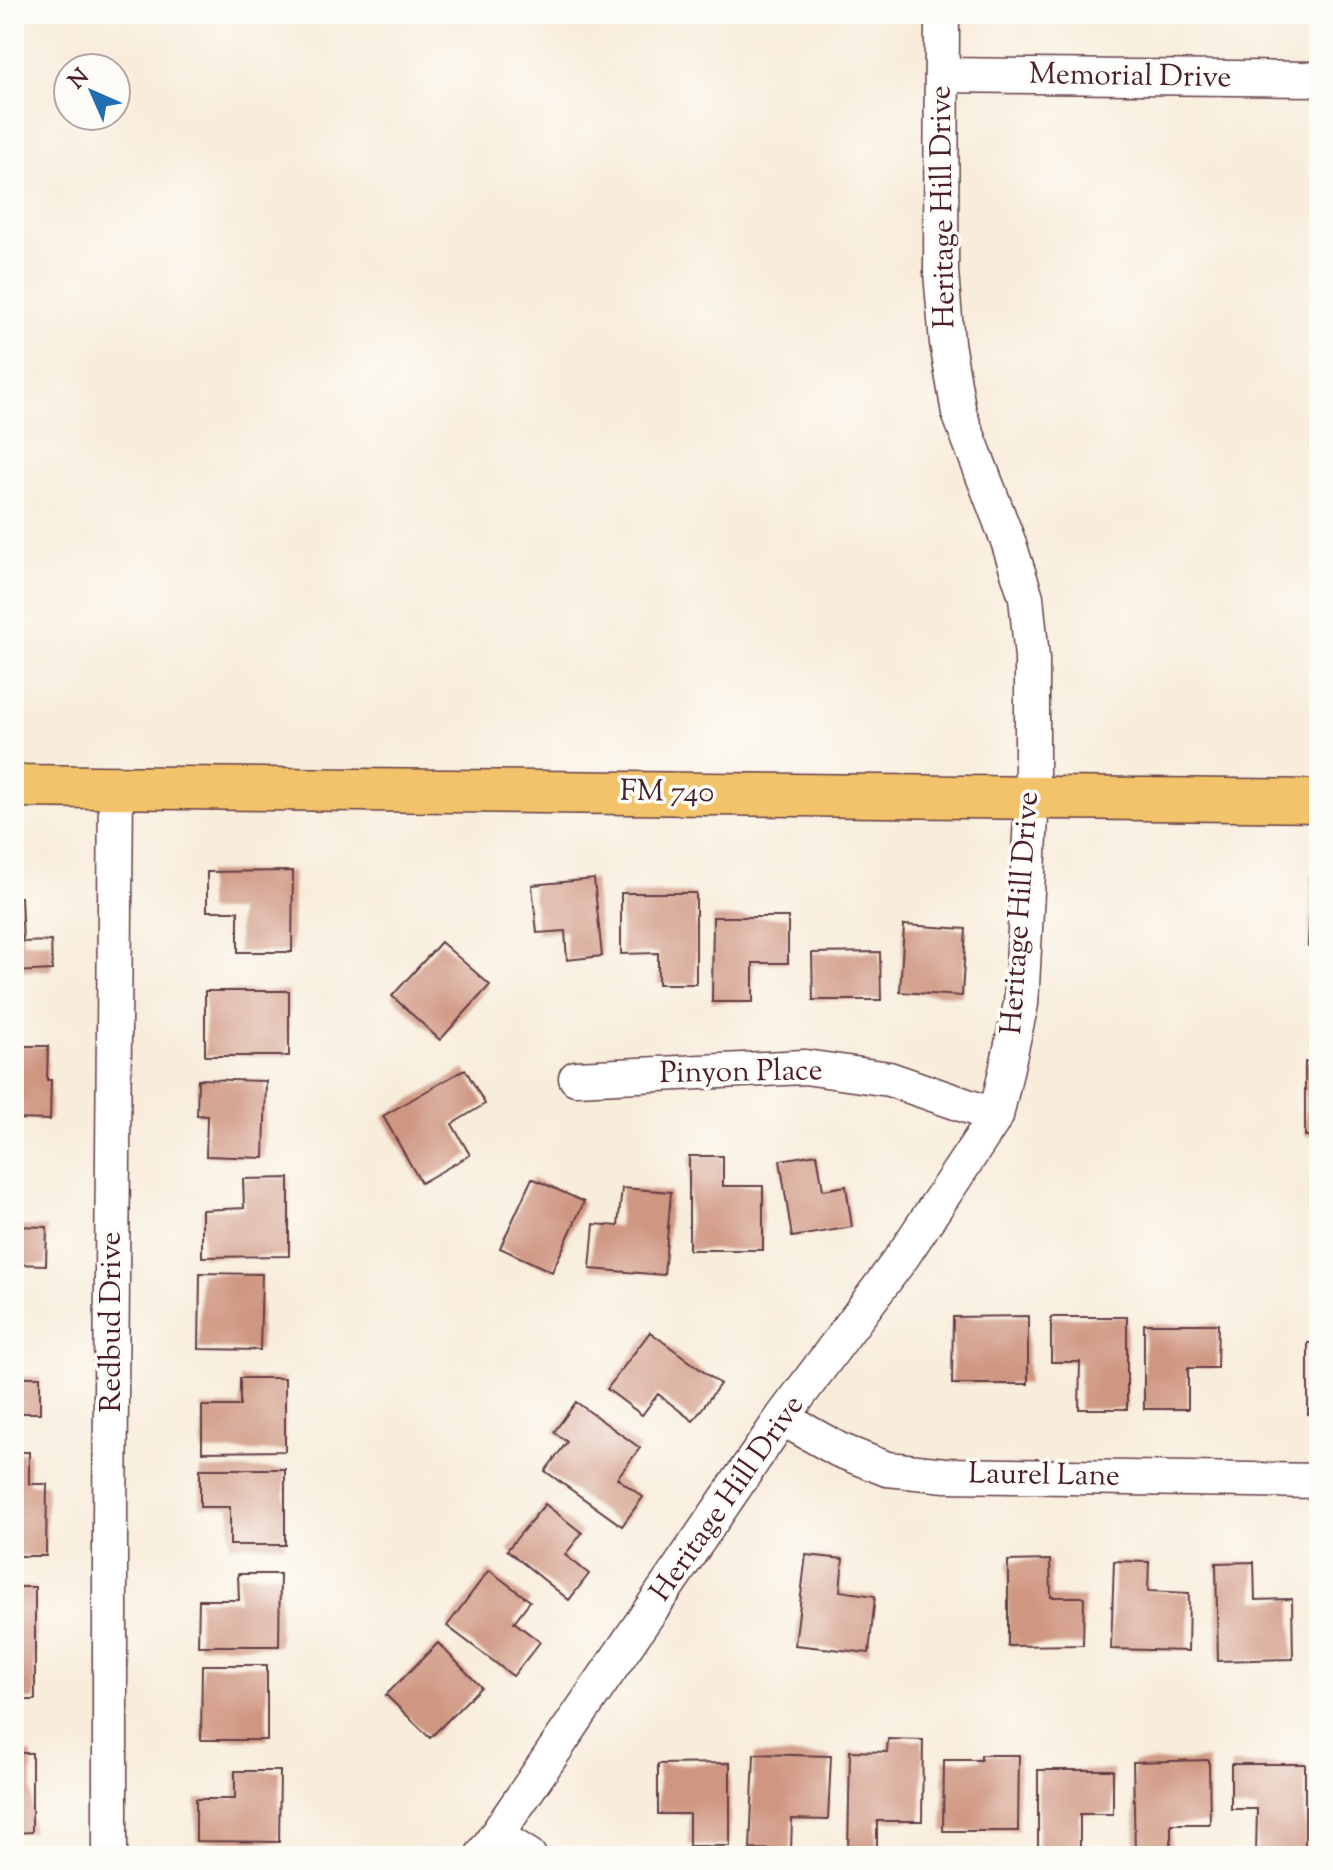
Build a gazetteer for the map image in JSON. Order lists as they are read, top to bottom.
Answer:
{
  "streets": {
    "main road": ["FM 740"],
    "street": [
      "Memorial Drive",
      "Heritage Hill Drive",
      "Pinyon Place",
      "Redbud Drive",
      "Laurel Lane"
    ]
  },
  "crossings": [
    ["Memorial Drive", "Heritage Hill Drive"],
    ["Heritage Hill Drive", "FM 740"],
    ["Heritage Hill Drive", "Pinyon Place"],
    ["Heritage Hill Drive", "Laurel Lane"],
    ["FM 740", "Redbud Drive"]
  ],
  "north": "top left"
}
